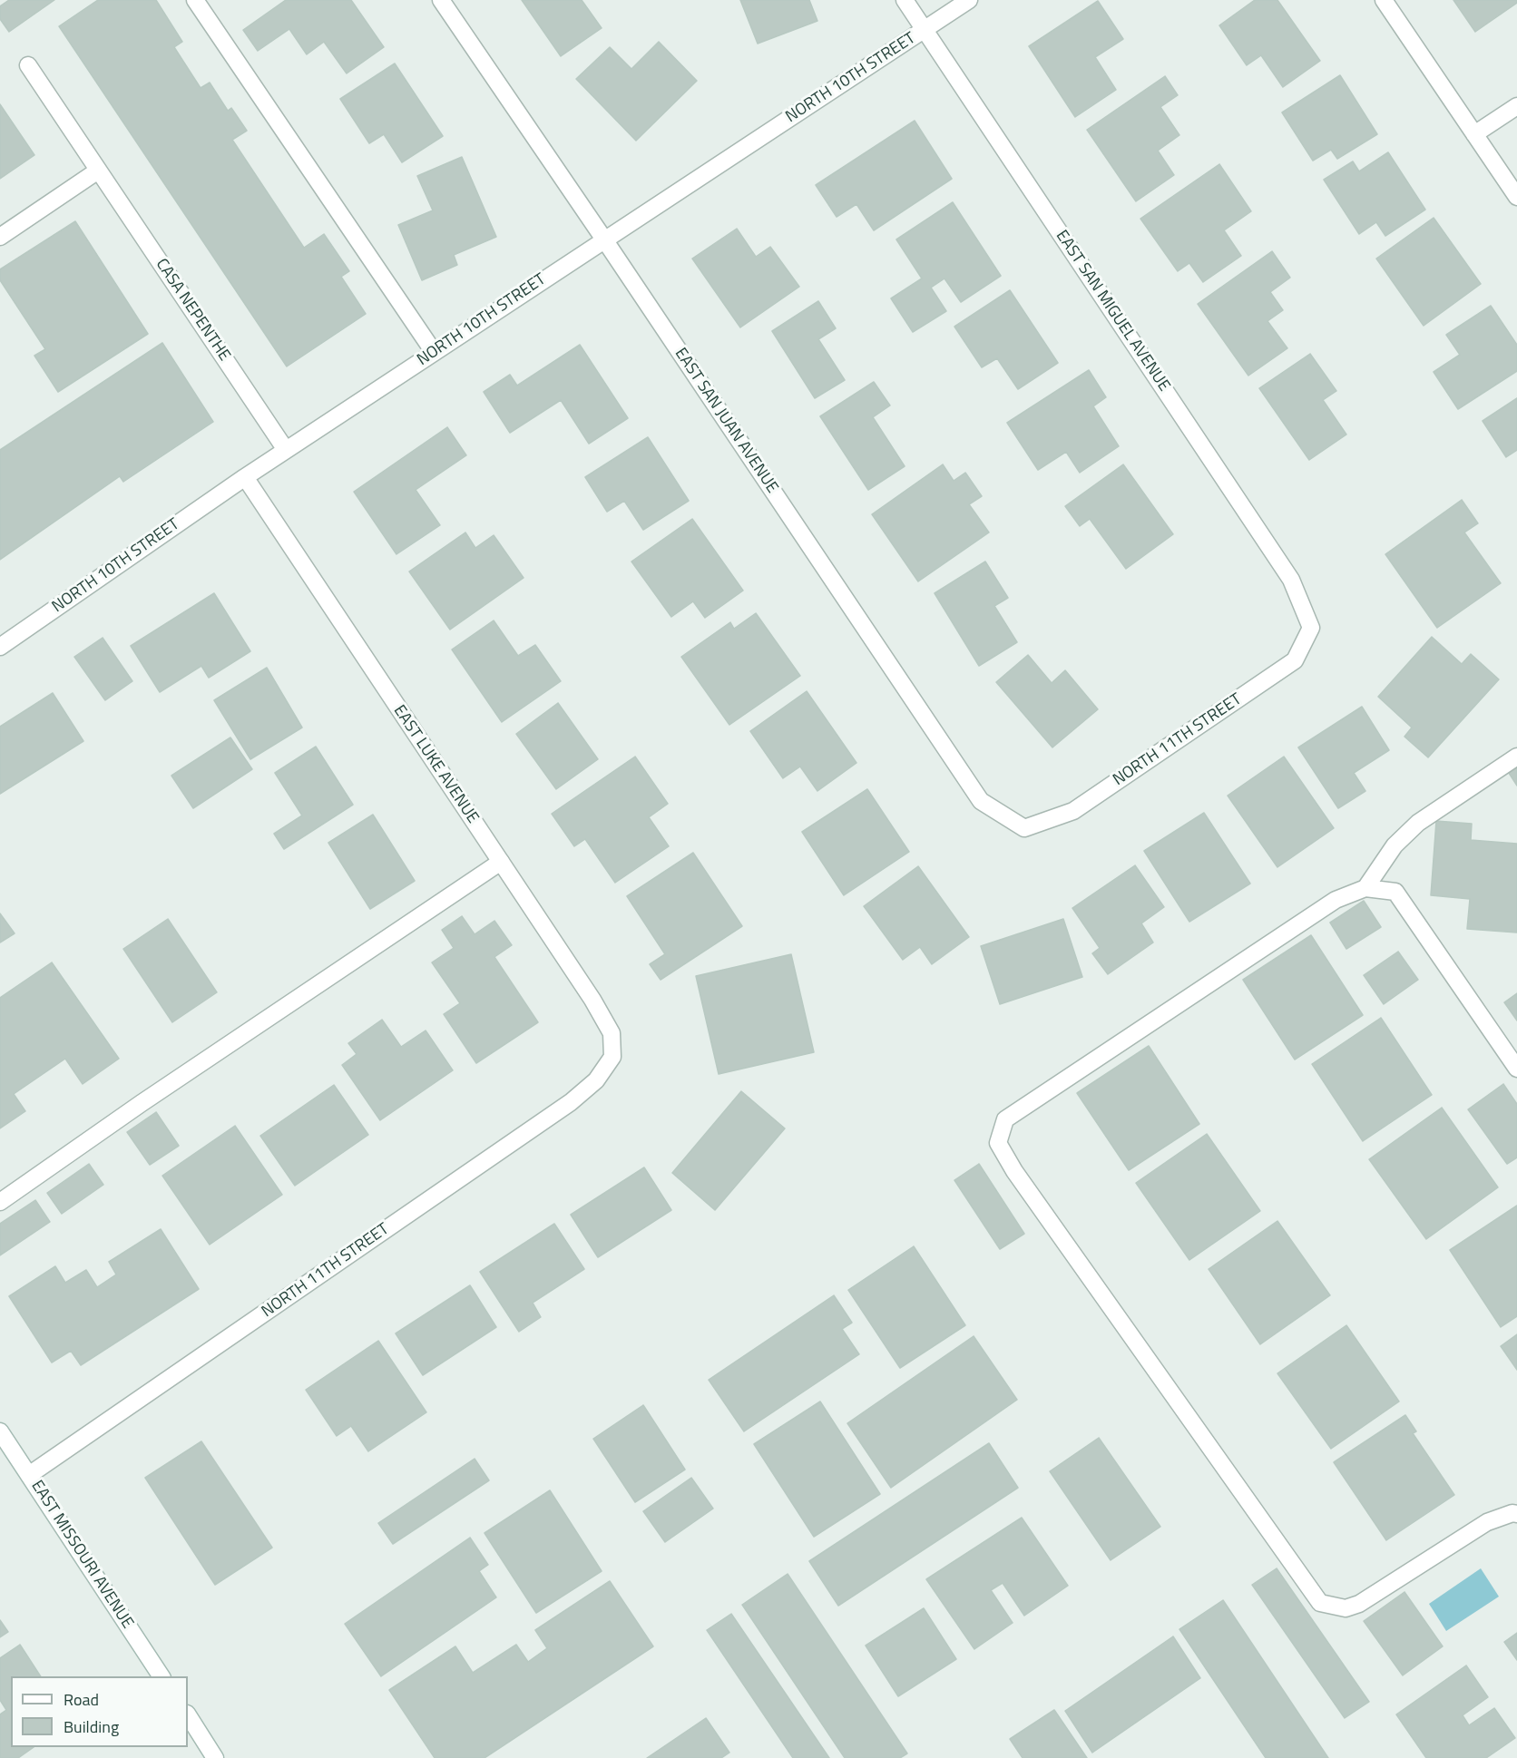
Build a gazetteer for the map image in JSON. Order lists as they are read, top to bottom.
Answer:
{
  "streets": {
    "street": [
      "NORTH 10TH STREET",
      "CASA NEPENTHE",
      "EAST SAN MIGUEL AVENUE",
      "EAST SAN JUAN AVENUE",
      "NORTH 11TH STREET",
      "EAST LUKE AVENUE",
      "EAST MISSOURI AVENUE"
    ]
  },
  "crossings": [
    ["NORTH 10TH STREET", "CASA NEPENTHE"],
    ["NORTH 10TH STREET", "EAST SAN MIGUEL AVENUE"],
    ["NORTH 10TH STREET", "EAST SAN JUAN AVENUE"],
    ["NORTH 10TH STREET", "EAST LUKE AVENUE"],
    ["EAST SAN MIGUEL AVENUE", "NORTH 11TH STREET"],
    ["EAST SAN JUAN AVENUE", "NORTH 11TH STREET"],
    ["NORTH 11TH STREET", "EAST LUKE AVENUE"],
    ["NORTH 11TH STREET", "EAST MISSOURI AVENUE"]
  ],
  "legend": ["Road", "Building"]
}
